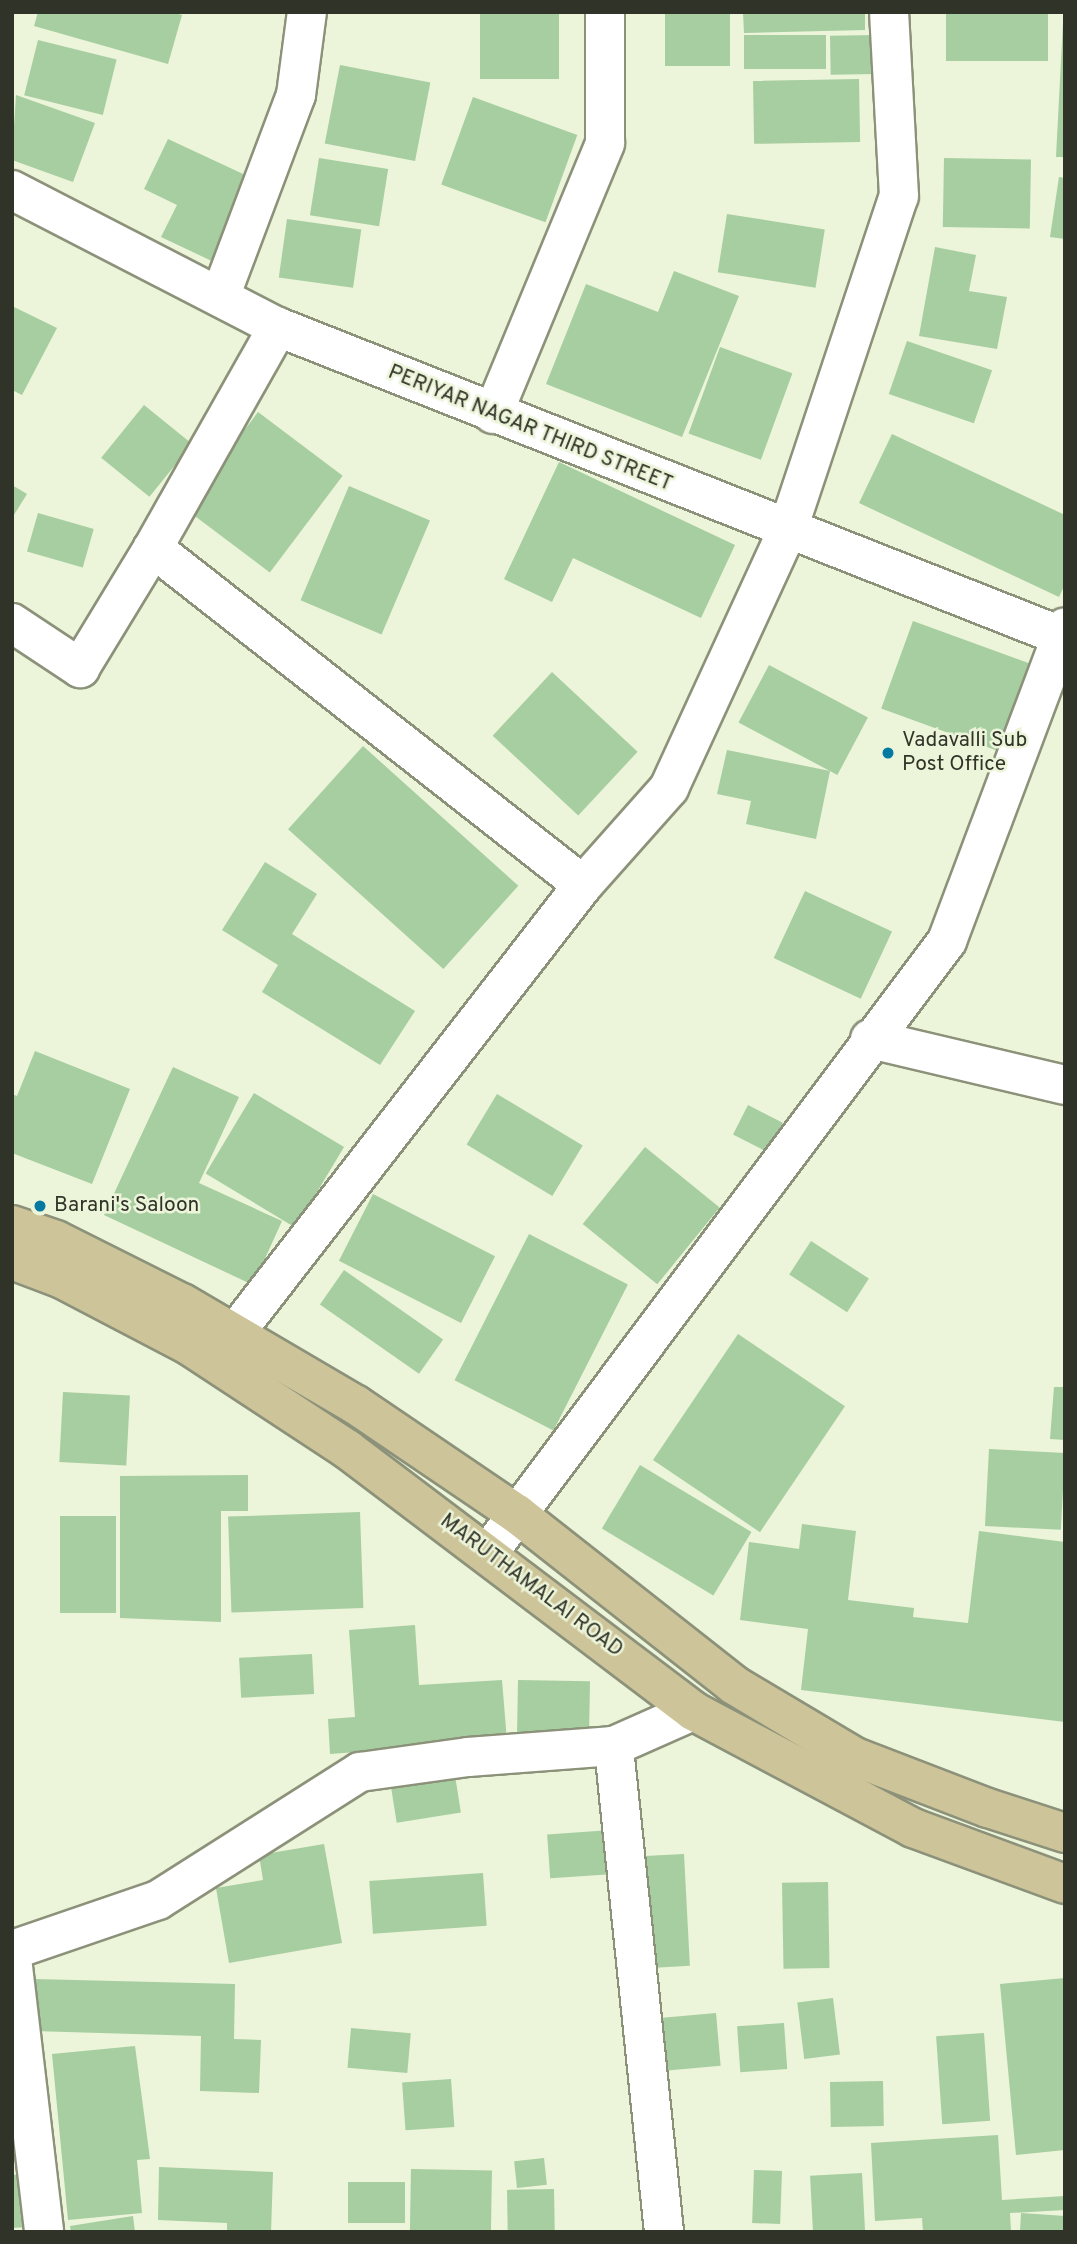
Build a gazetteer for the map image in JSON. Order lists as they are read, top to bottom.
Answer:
{
  "streets": {
    "main road": ["MARUTHAMALAI ROAD"],
    "street": ["PERIYAR NAGAR THIRD STREET"]
  },
  "places": ["Vadavalli Sub Post Office", "Barani's Saloon"]
}
